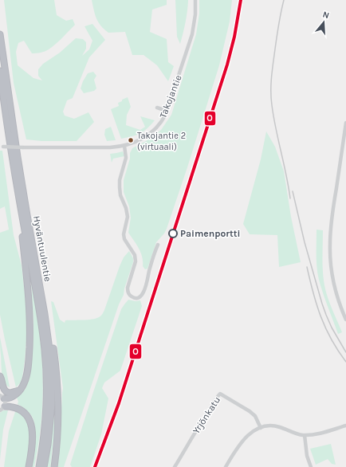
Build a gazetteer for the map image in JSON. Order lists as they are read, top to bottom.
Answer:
{
  "streets": {
    "highway": ["Hyväntuulentie"],
    "street": ["Takojantie", "Yrjönkatu"]
  },
  "places": ["Takojantie 2 (virtuaali)", "Paimenportti"],
  "lines": ["transit line O"],
  "north": "top"
}
